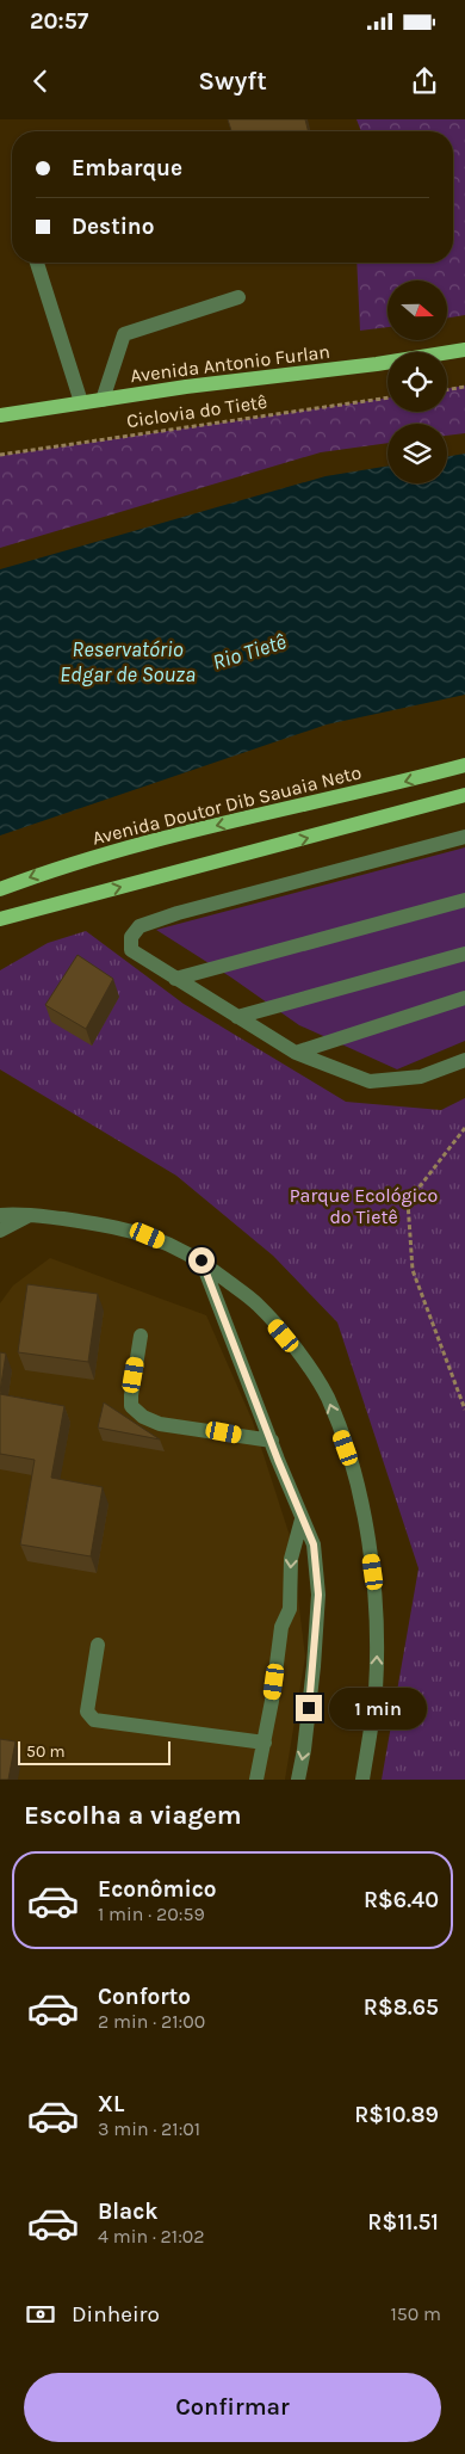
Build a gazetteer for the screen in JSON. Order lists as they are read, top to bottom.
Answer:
{
  "streets": {
    "main road": ["Avenida Antonio Furlan", "Avenida Doutor Dib Sauaia Neto"],
    "path": ["Ciclovia do Tietê"]
  },
  "water": ["Reservatório Edgar de Souza", "Rio Tietê"],
  "parks": ["Parque Ecológico do Tietê"],
  "scale_bar": "50 m",
  "north": "right",
  "page": {
    "status": "20:57",
    "header": "Swyft",
    "banner": ["Embarque", "Destino"],
    "bubble": "1 min",
    "scale": "50 m",
    "heading": "Escolha a viagem",
    "list": [
      {
        "name": "Econômico",
        "note": "1 min · 20:59",
        "value": "R$6.40"
      },
      {
        "name": "Conforto",
        "note": "2 min · 21:00",
        "value": "R$8.65"
      },
      {
        "name": "XL",
        "note": "3 min · 21:01",
        "value": "R$10.89"
      },
      {
        "name": "Black",
        "note": "4 min · 21:02",
        "value": "R$11.51"
      }
    ],
    "pay": ["Dinheiro", "150 m"],
    "buttons": "Confirmar"
  }
}
